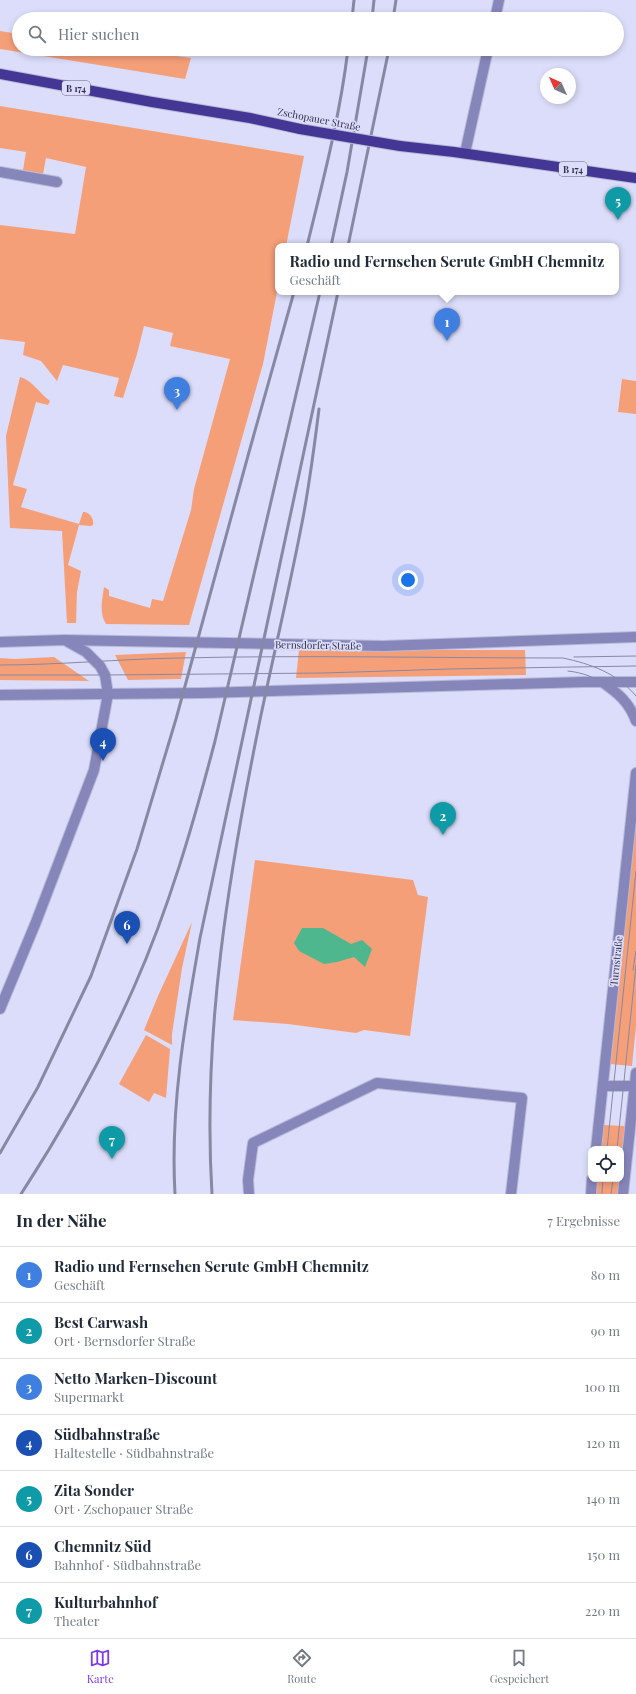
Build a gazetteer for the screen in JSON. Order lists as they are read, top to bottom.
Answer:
{
  "streets": {
    "main road": ["B 174", "Zschopauer Straße"],
    "street": ["Bernsdorfer Straße", "Turnstraße"]
  },
  "north": "top left",
  "page": {
    "search": "Hier suchen",
    "pins": [
      "5",
      "1",
      "3",
      "4",
      "2",
      "6",
      "7"
    ],
    "popup": ["Radio und Fernsehen Serute GmbH Chemnitz", "Geschäft"],
    "heading": ["In der Nähe", "7 Ergebnisse"],
    "list": [
      {
        "mark": "1",
        "name": "Radio und Fernsehen Serute GmbH Chemnitz",
        "note": "Geschäft",
        "value": "80 m"
      },
      {
        "mark": "2",
        "name": "Best Carwash",
        "note": "Ort · Bernsdorfer Straße",
        "value": "90 m"
      },
      {
        "mark": "3",
        "name": "Netto Marken-Discount",
        "note": "Supermarkt",
        "value": "100 m"
      },
      {
        "mark": "4",
        "name": "Südbahnstraße",
        "note": "Haltestelle · Südbahnstraße",
        "value": "120 m"
      },
      {
        "mark": "5",
        "name": "Zita Sonder",
        "note": "Ort · Zschopauer Straße",
        "value": "140 m"
      },
      {
        "mark": "6",
        "name": "Chemnitz Süd",
        "note": "Bahnhof · Südbahnstraße",
        "value": "150 m"
      },
      {
        "mark": "7",
        "name": "Kulturbahnhof",
        "note": "Theater",
        "value": "220 m"
      }
    ],
    "nav": ["Karte", "Route", "Gespeichert"]
  }
}
